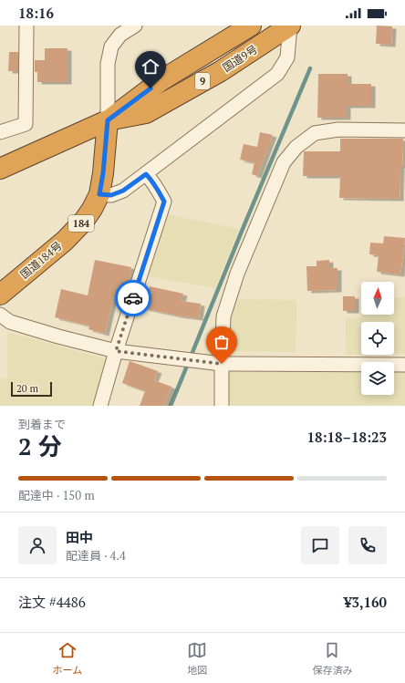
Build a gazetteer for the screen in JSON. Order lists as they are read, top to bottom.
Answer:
{
  "streets": {
    "highway": [
      "国道9号",
      "9",
      "184",
      "国道184号"
    ]
  },
  "crossings": [
    ["国道9号", "国道184号"]
  ],
  "scale_bar": "20 m",
  "north": "top",
  "page": {
    "status": "18:16",
    "scale": "20 m",
    "heading": ["2 分", "到着まで", "18:18–18:23"],
    "panel": [
      "田中",
      "配達員 · 4.4",
      "注文 #4486",
      "¥3,160"
    ],
    "bar": "配達中 · 150 m",
    "tabs": ["ホーム", "地図", "保存済み"]
  }
}
